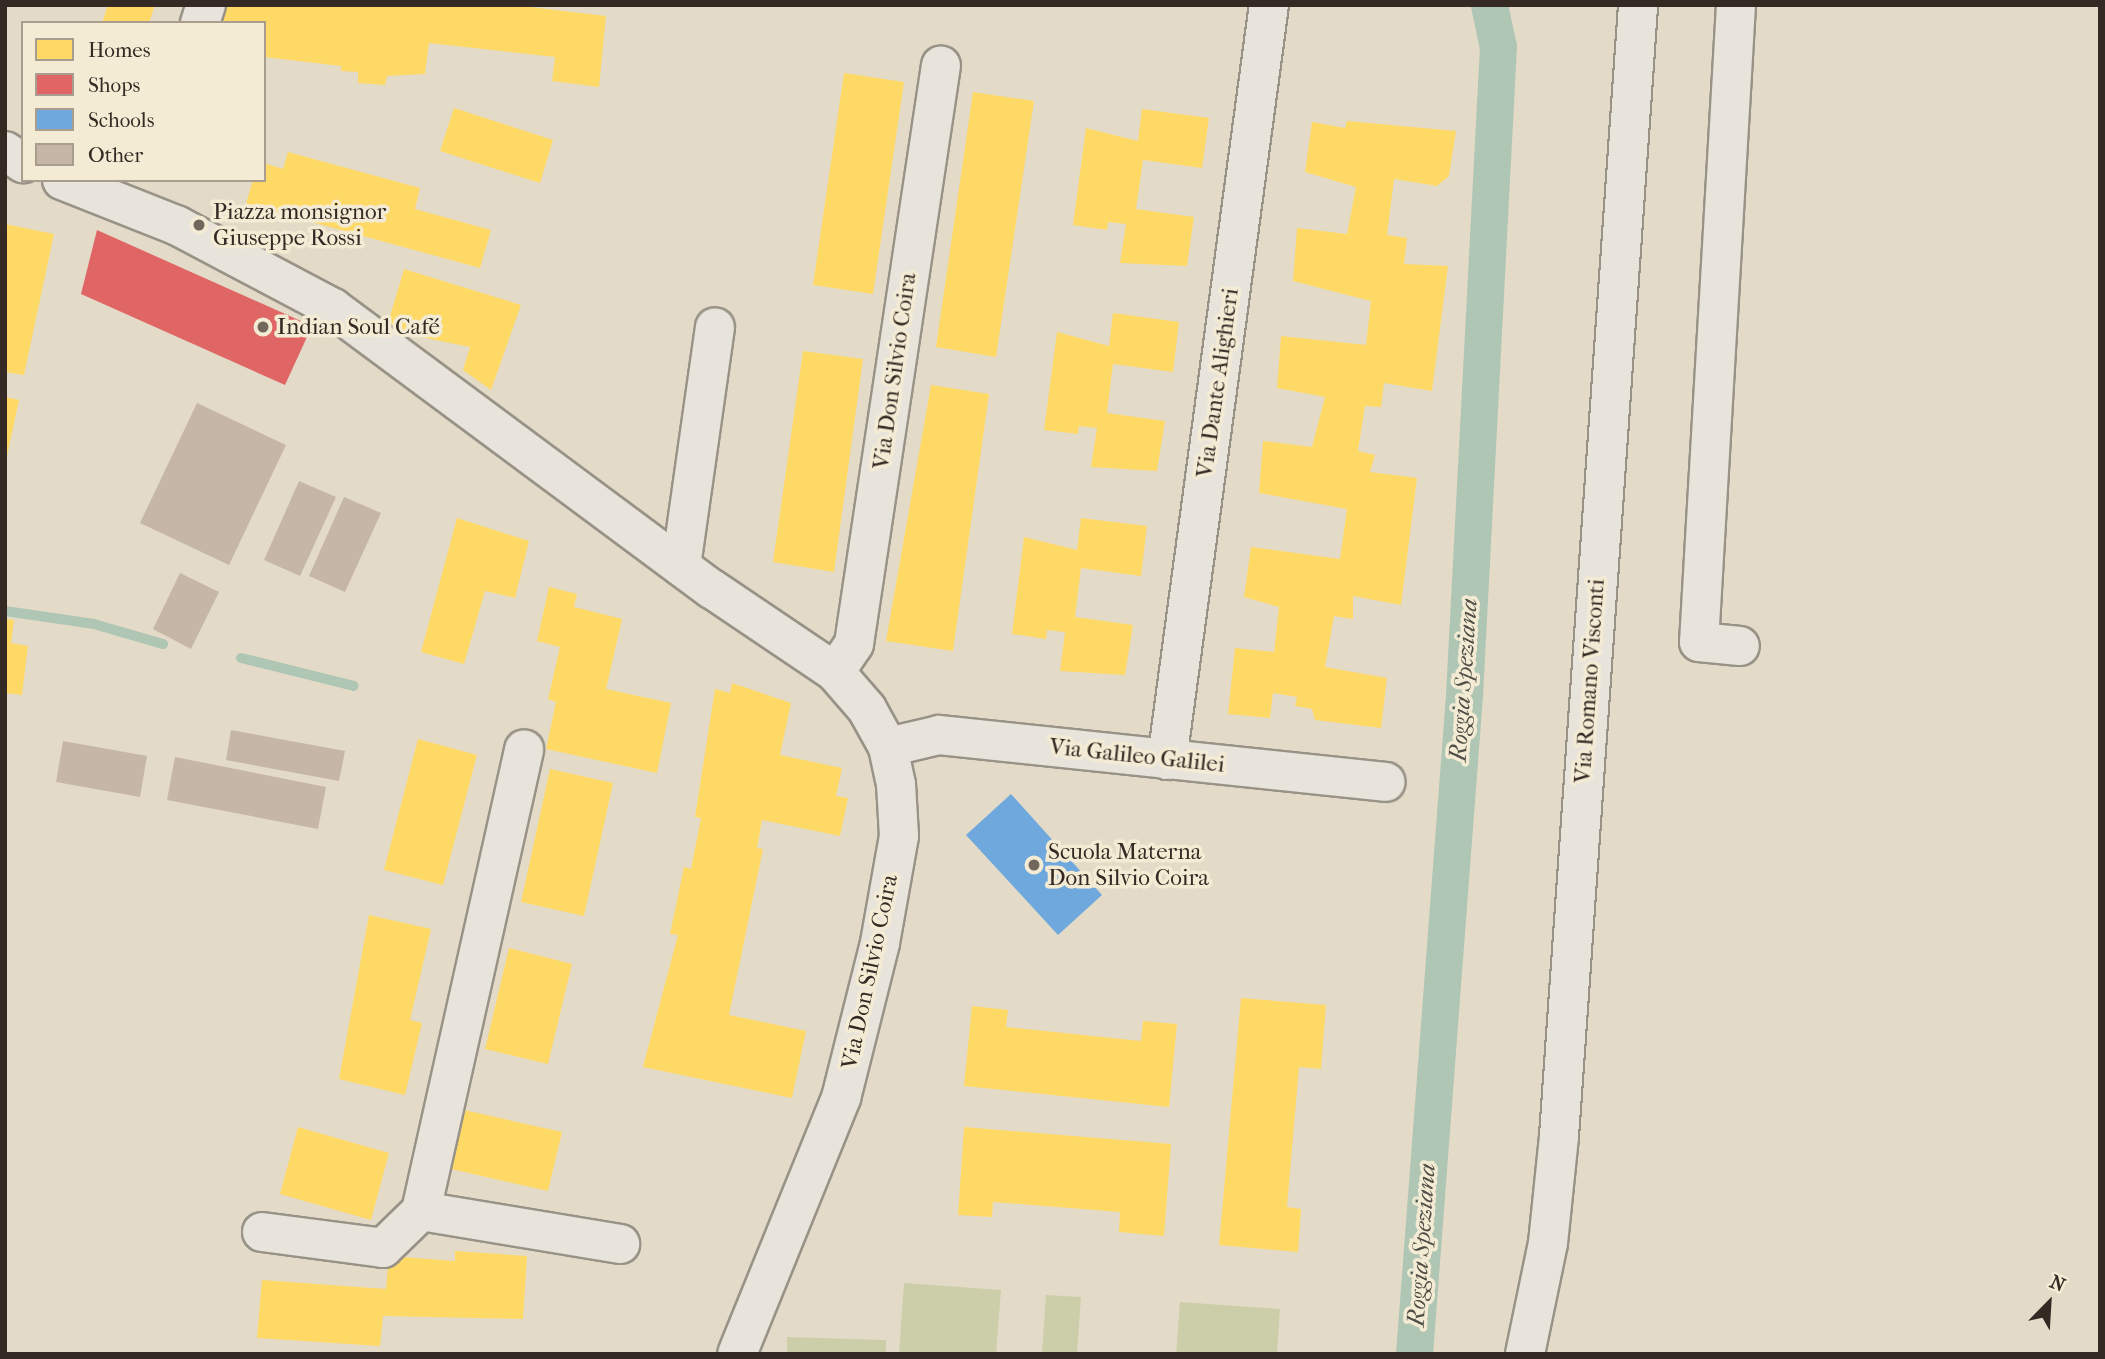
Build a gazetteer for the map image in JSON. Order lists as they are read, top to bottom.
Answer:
{
  "streets": {
    "street": [
      "Via Don Silvio Coira",
      "Via Dante Alighieri",
      "Via Romano Visconti",
      "Via Galileo Galilei"
    ]
  },
  "crossings": [
    ["Via Don Silvio Coira", "Via Galileo Galilei"],
    ["Via Dante Alighieri", "Via Galileo Galilei"]
  ],
  "water": ["Roggia Speziana"],
  "places": ["Piazza monsignor Giuseppe Rossi", "Indian Soul Café", "Scuola Materna Don Silvio Coira"],
  "legend": [
    "Homes",
    "Shops",
    "Schools",
    "Other"
  ],
  "north": "top right"
}
